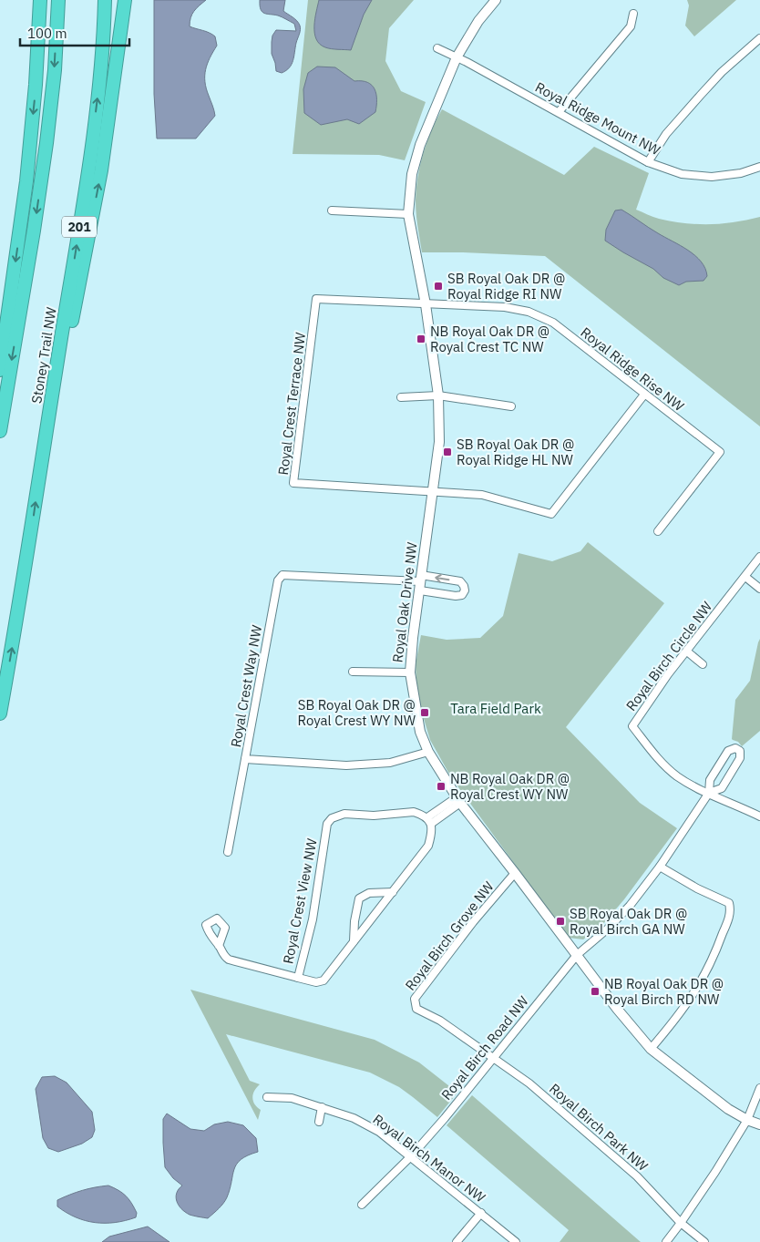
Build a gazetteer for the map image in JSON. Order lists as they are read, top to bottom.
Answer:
{
  "streets": {
    "highway": ["201", "Stoney Trail NW"],
    "street": [
      "Royal Ridge Mount NW",
      "Royal Ridge Rise NW",
      "Royal Crest Terrace NW",
      "Royal Oak Drive NW",
      "Royal Birch Circle NW",
      "Royal Crest Way NW",
      "Royal Crest View NW",
      "Royal Birch Grove NW",
      "Royal Birch Road NW",
      "Royal Birch Park NW",
      "Royal Birch Manor NW"
    ]
  },
  "crossings": [
    ["Royal Ridge Mount NW", "Royal Oak Drive NW"],
    ["Royal Ridge Rise NW", "Royal Crest Terrace NW"],
    ["Royal Ridge Rise NW", "Royal Oak Drive NW"],
    ["Royal Crest Terrace NW", "Royal Oak Drive NW"],
    ["Royal Oak Drive NW", "Royal Crest Way NW"],
    ["Royal Oak Drive NW", "Royal Birch Grove NW"],
    ["Royal Oak Drive NW", "Royal Birch Road NW"],
    ["Royal Birch Circle NW", "Royal Birch Road NW"],
    ["Royal Birch Grove NW", "Royal Birch Road NW"],
    ["Royal Birch Grove NW", "Royal Birch Park NW"],
    ["Royal Birch Road NW", "Royal Birch Park NW"],
    ["Royal Birch Road NW", "Royal Birch Manor NW"]
  ],
  "parks": ["Tara Field Park"],
  "places": {
    "transit": [
      "SB Royal Oak DR @ Royal Ridge RI NW",
      "NB Royal Oak DR @ Royal Crest TC NW",
      "SB Royal Oak DR @ Royal Ridge HL NW",
      "SB Royal Oak DR @ Royal Crest WY NW",
      "NB Royal Oak DR @ Royal Crest WY NW",
      "SB Royal Oak DR @ Royal Birch GA NW",
      "NB Royal Oak DR @ Royal Birch RD NW"
    ]
  },
  "scale_bar": "100 m"
}
